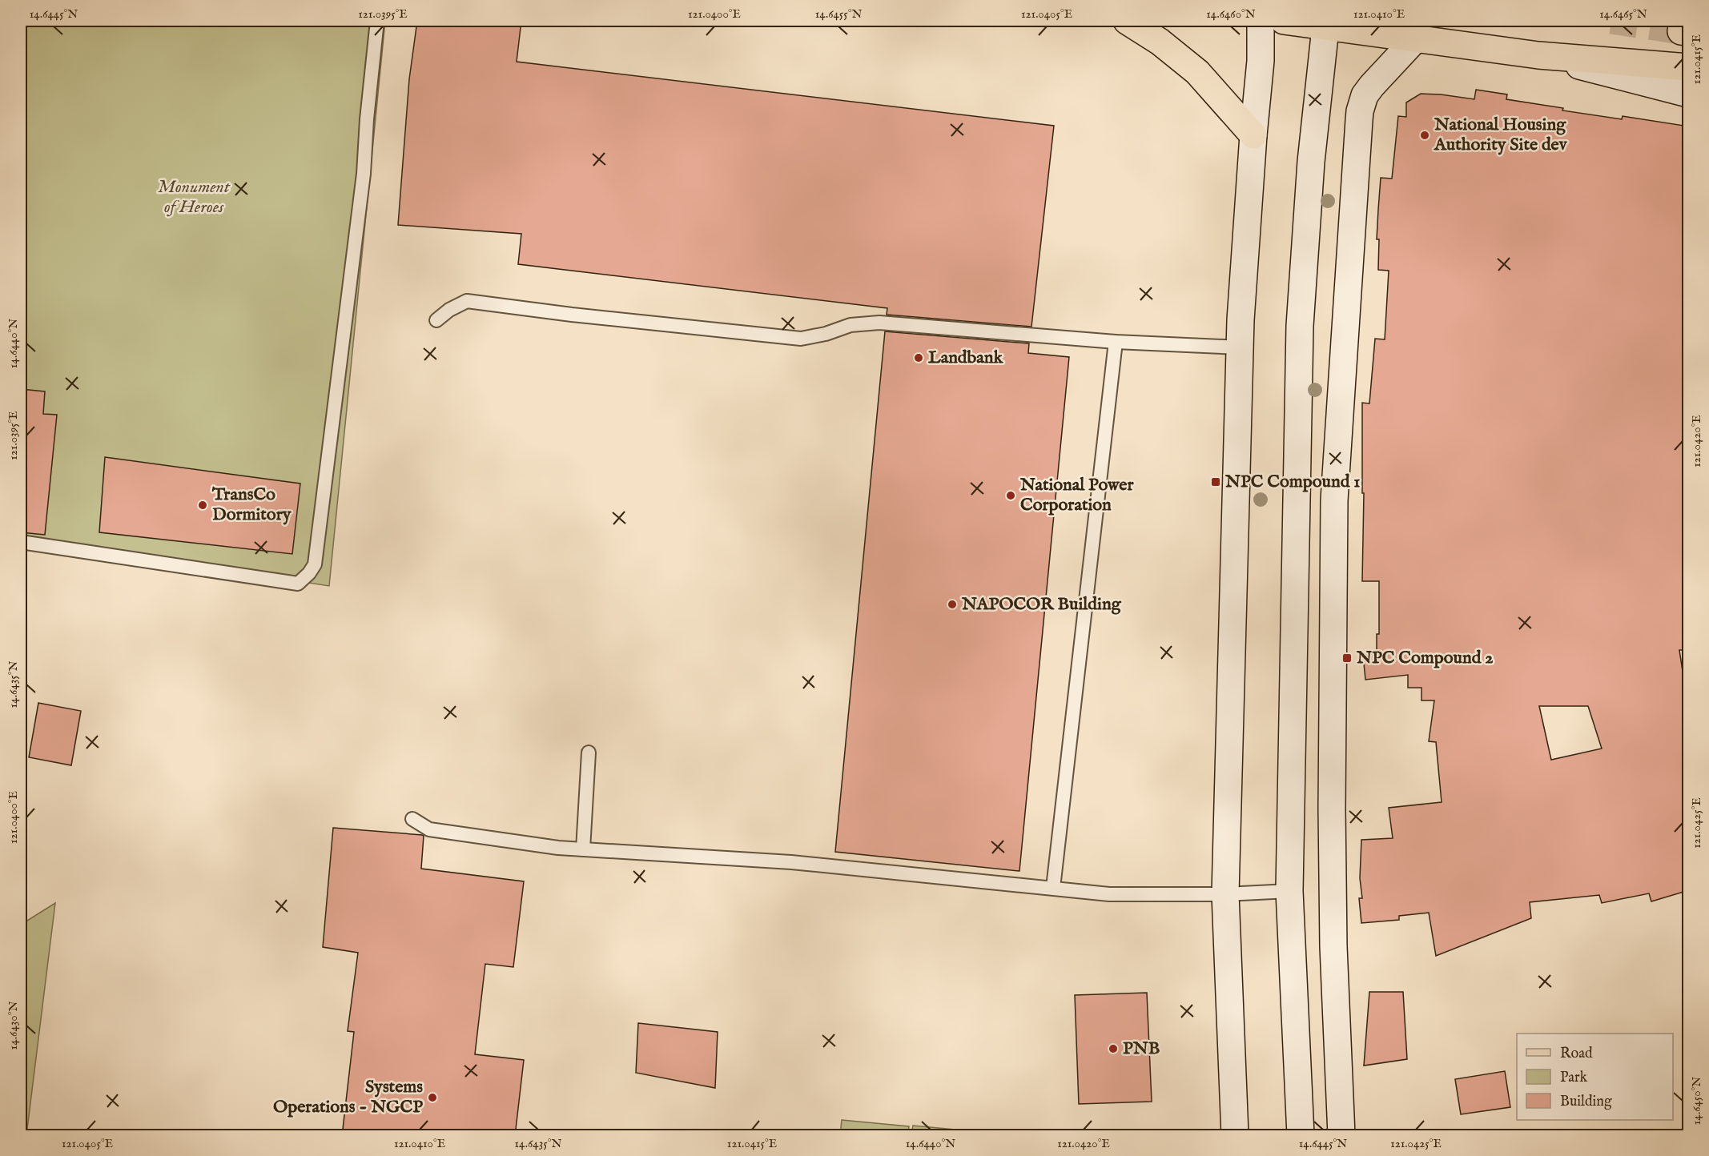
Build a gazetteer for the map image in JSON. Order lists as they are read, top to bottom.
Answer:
{
  "parks": ["Monument of Heroes"],
  "places": {
    "other": [
      "National Housing Authority Site dev",
      "Landbank",
      "National Power Corporation",
      "TransCo Dormitory",
      "NAPOCOR Building",
      "PNB",
      "Systems Operations - NGCP"
    ],
    "transit": ["NPC Compound 1", "NPC Compound 2"]
  },
  "legend": ["Road", "Park", "Building"],
  "coordinates": [
    "14.6445°N",
    "121.0395°E",
    "121.0400°E",
    "14.6455°N",
    "121.0405°E",
    "14.6460°N",
    "121.0410°E",
    "14.6465°N",
    "121.0415°E",
    "14.6440°N",
    "121.0420°E",
    "14.6435°N",
    "121.0425°E",
    "14.6430°N",
    "14.6450°N"
  ]
}
